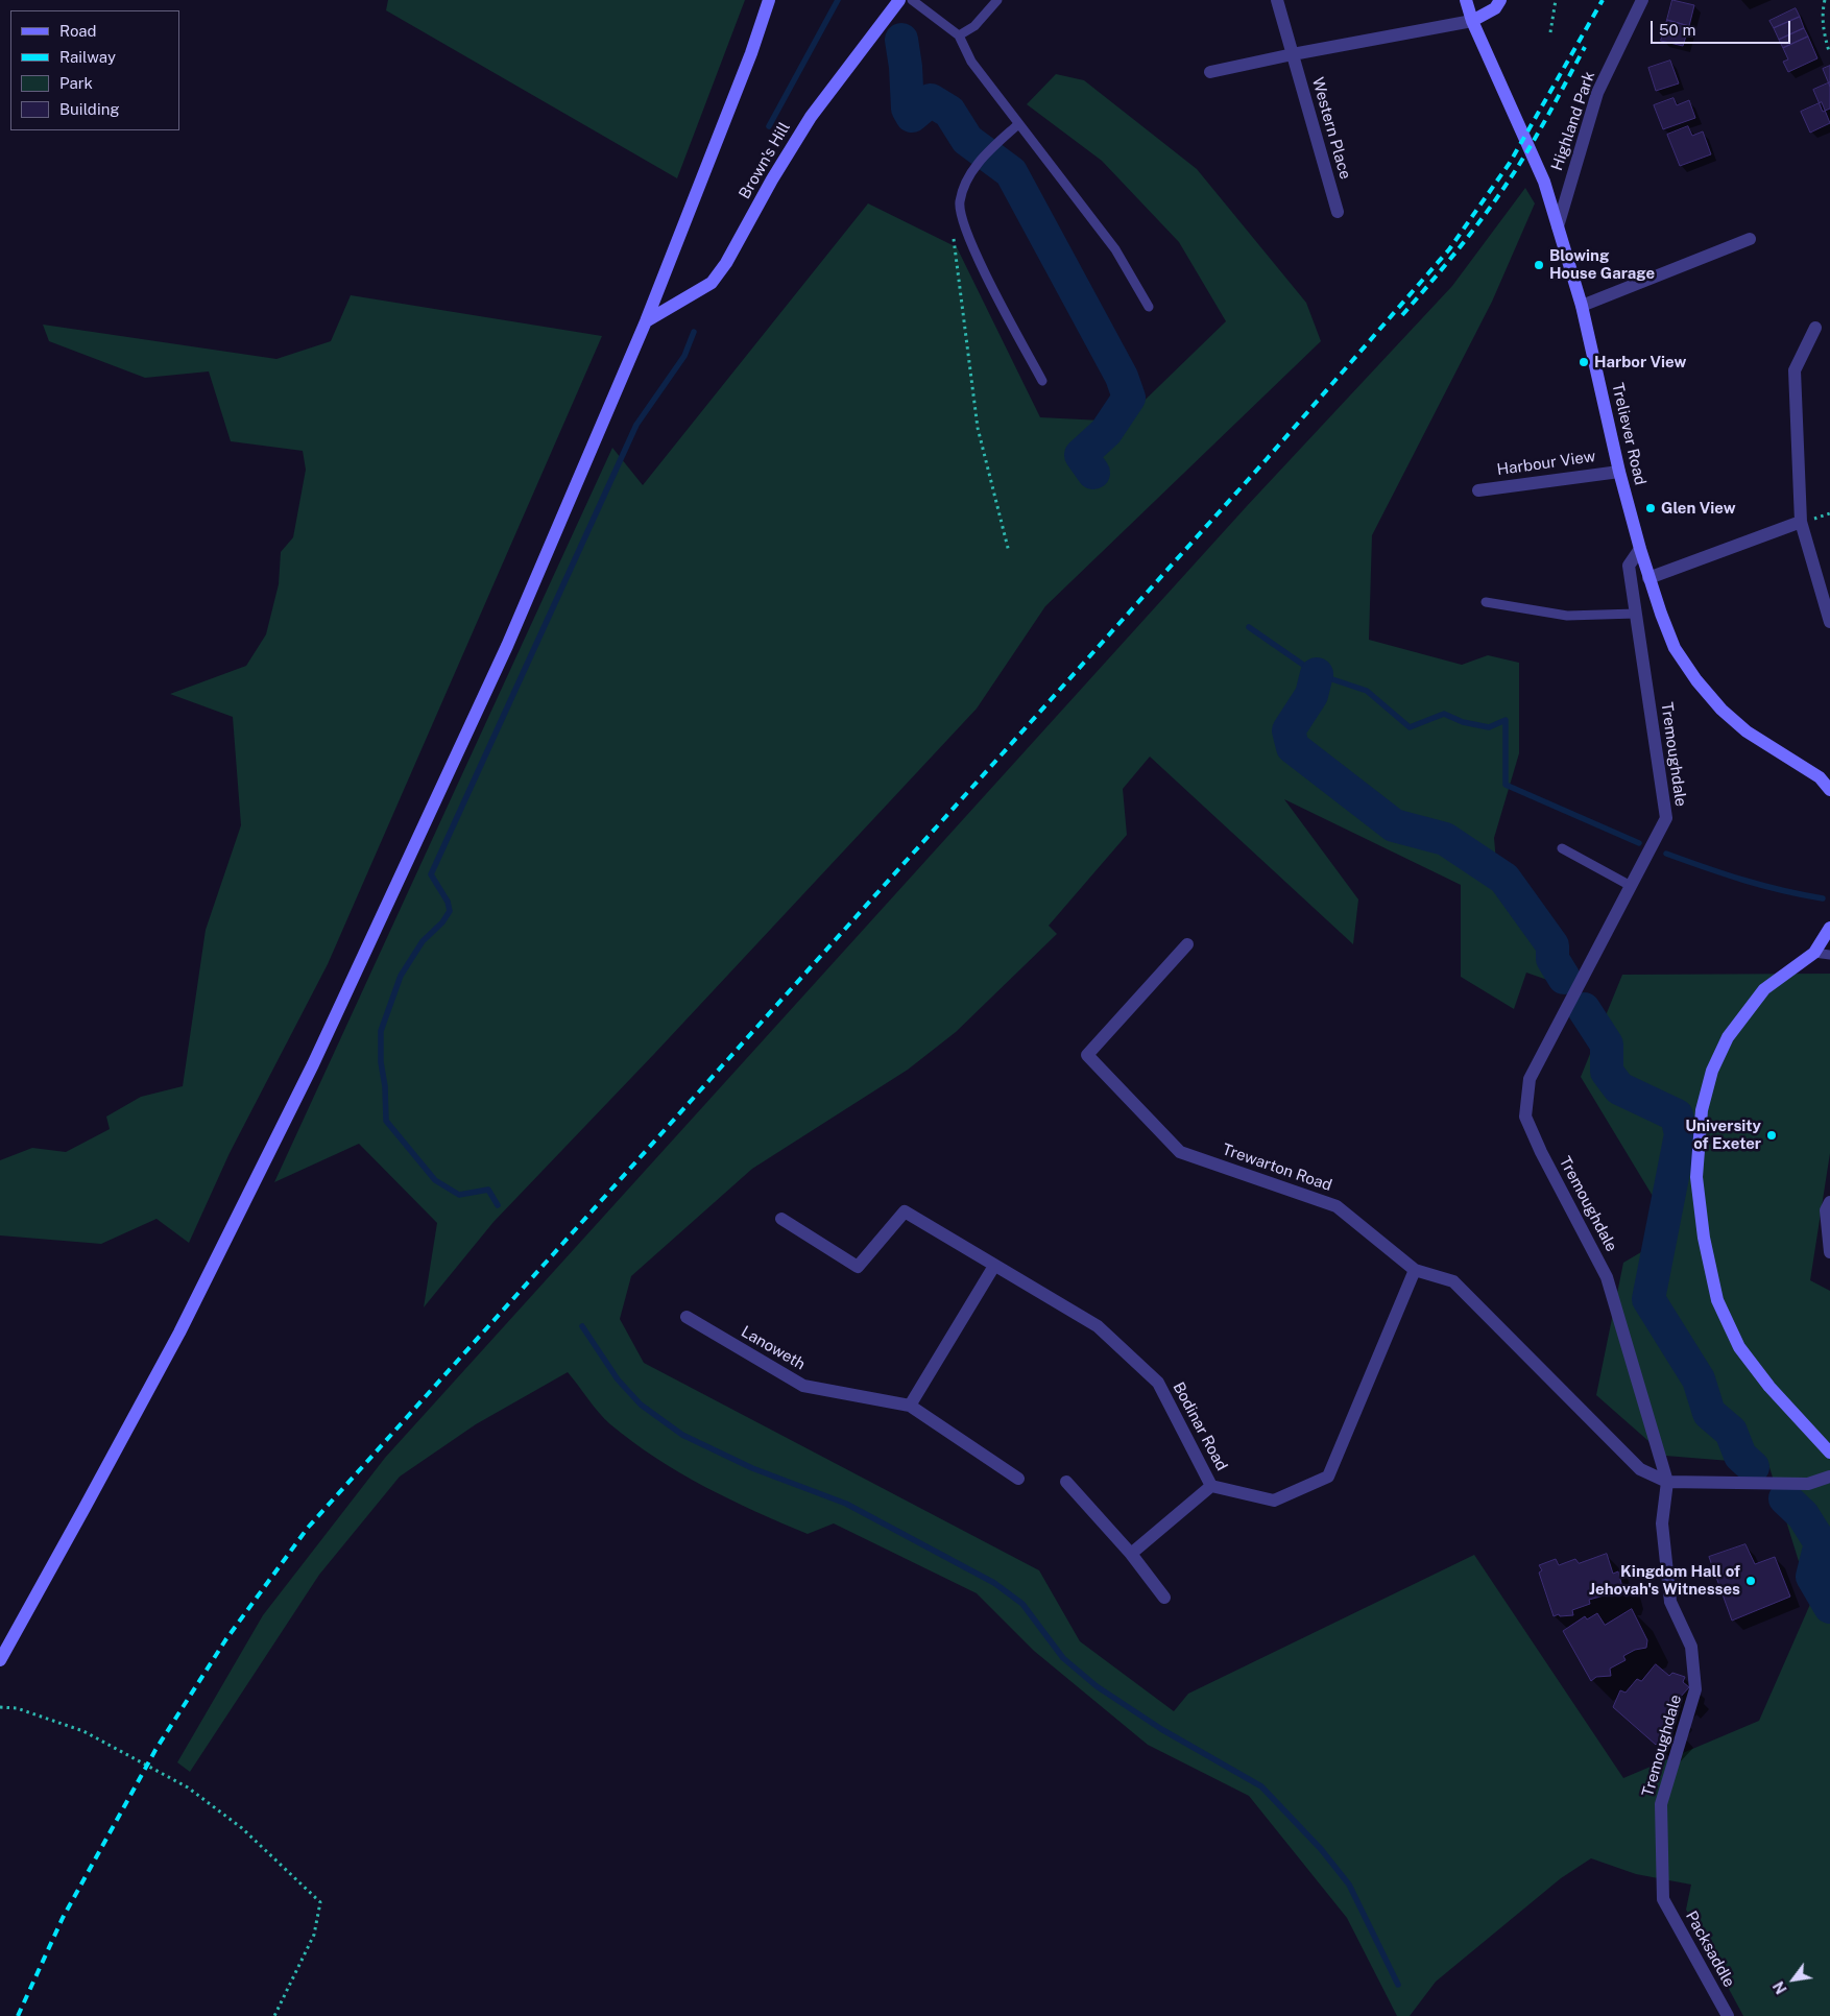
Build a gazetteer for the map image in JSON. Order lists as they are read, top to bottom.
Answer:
{
  "streets": {
    "street": [
      "Highland Park",
      "Western Place",
      "Brown's Hill",
      "Treliever Road",
      "Harbour View",
      "Tremoughdale",
      "Trewarton Road",
      "Lanoweth",
      "Bodinar Road",
      "Packsaddle"
    ]
  },
  "crossings": [
    ["Highland Park", "Treliever Road"],
    ["Treliever Road", "Harbour View"],
    ["Treliever Road", "Tremoughdale"],
    ["Tremoughdale", "Trewarton Road"],
    ["Tremoughdale", "Packsaddle"],
    ["Trewarton Road", "Bodinar Road"]
  ],
  "places": [
    "Blowing House Garage",
    "Harbor View",
    "Glen View",
    "University of Exeter",
    "Kingdom Hall of Jehovah's Witnesses"
  ],
  "legend": [
    "Road",
    "Railway",
    "Park",
    "Building"
  ],
  "scale_bar": "50 m",
  "north": "bottom left"
}
